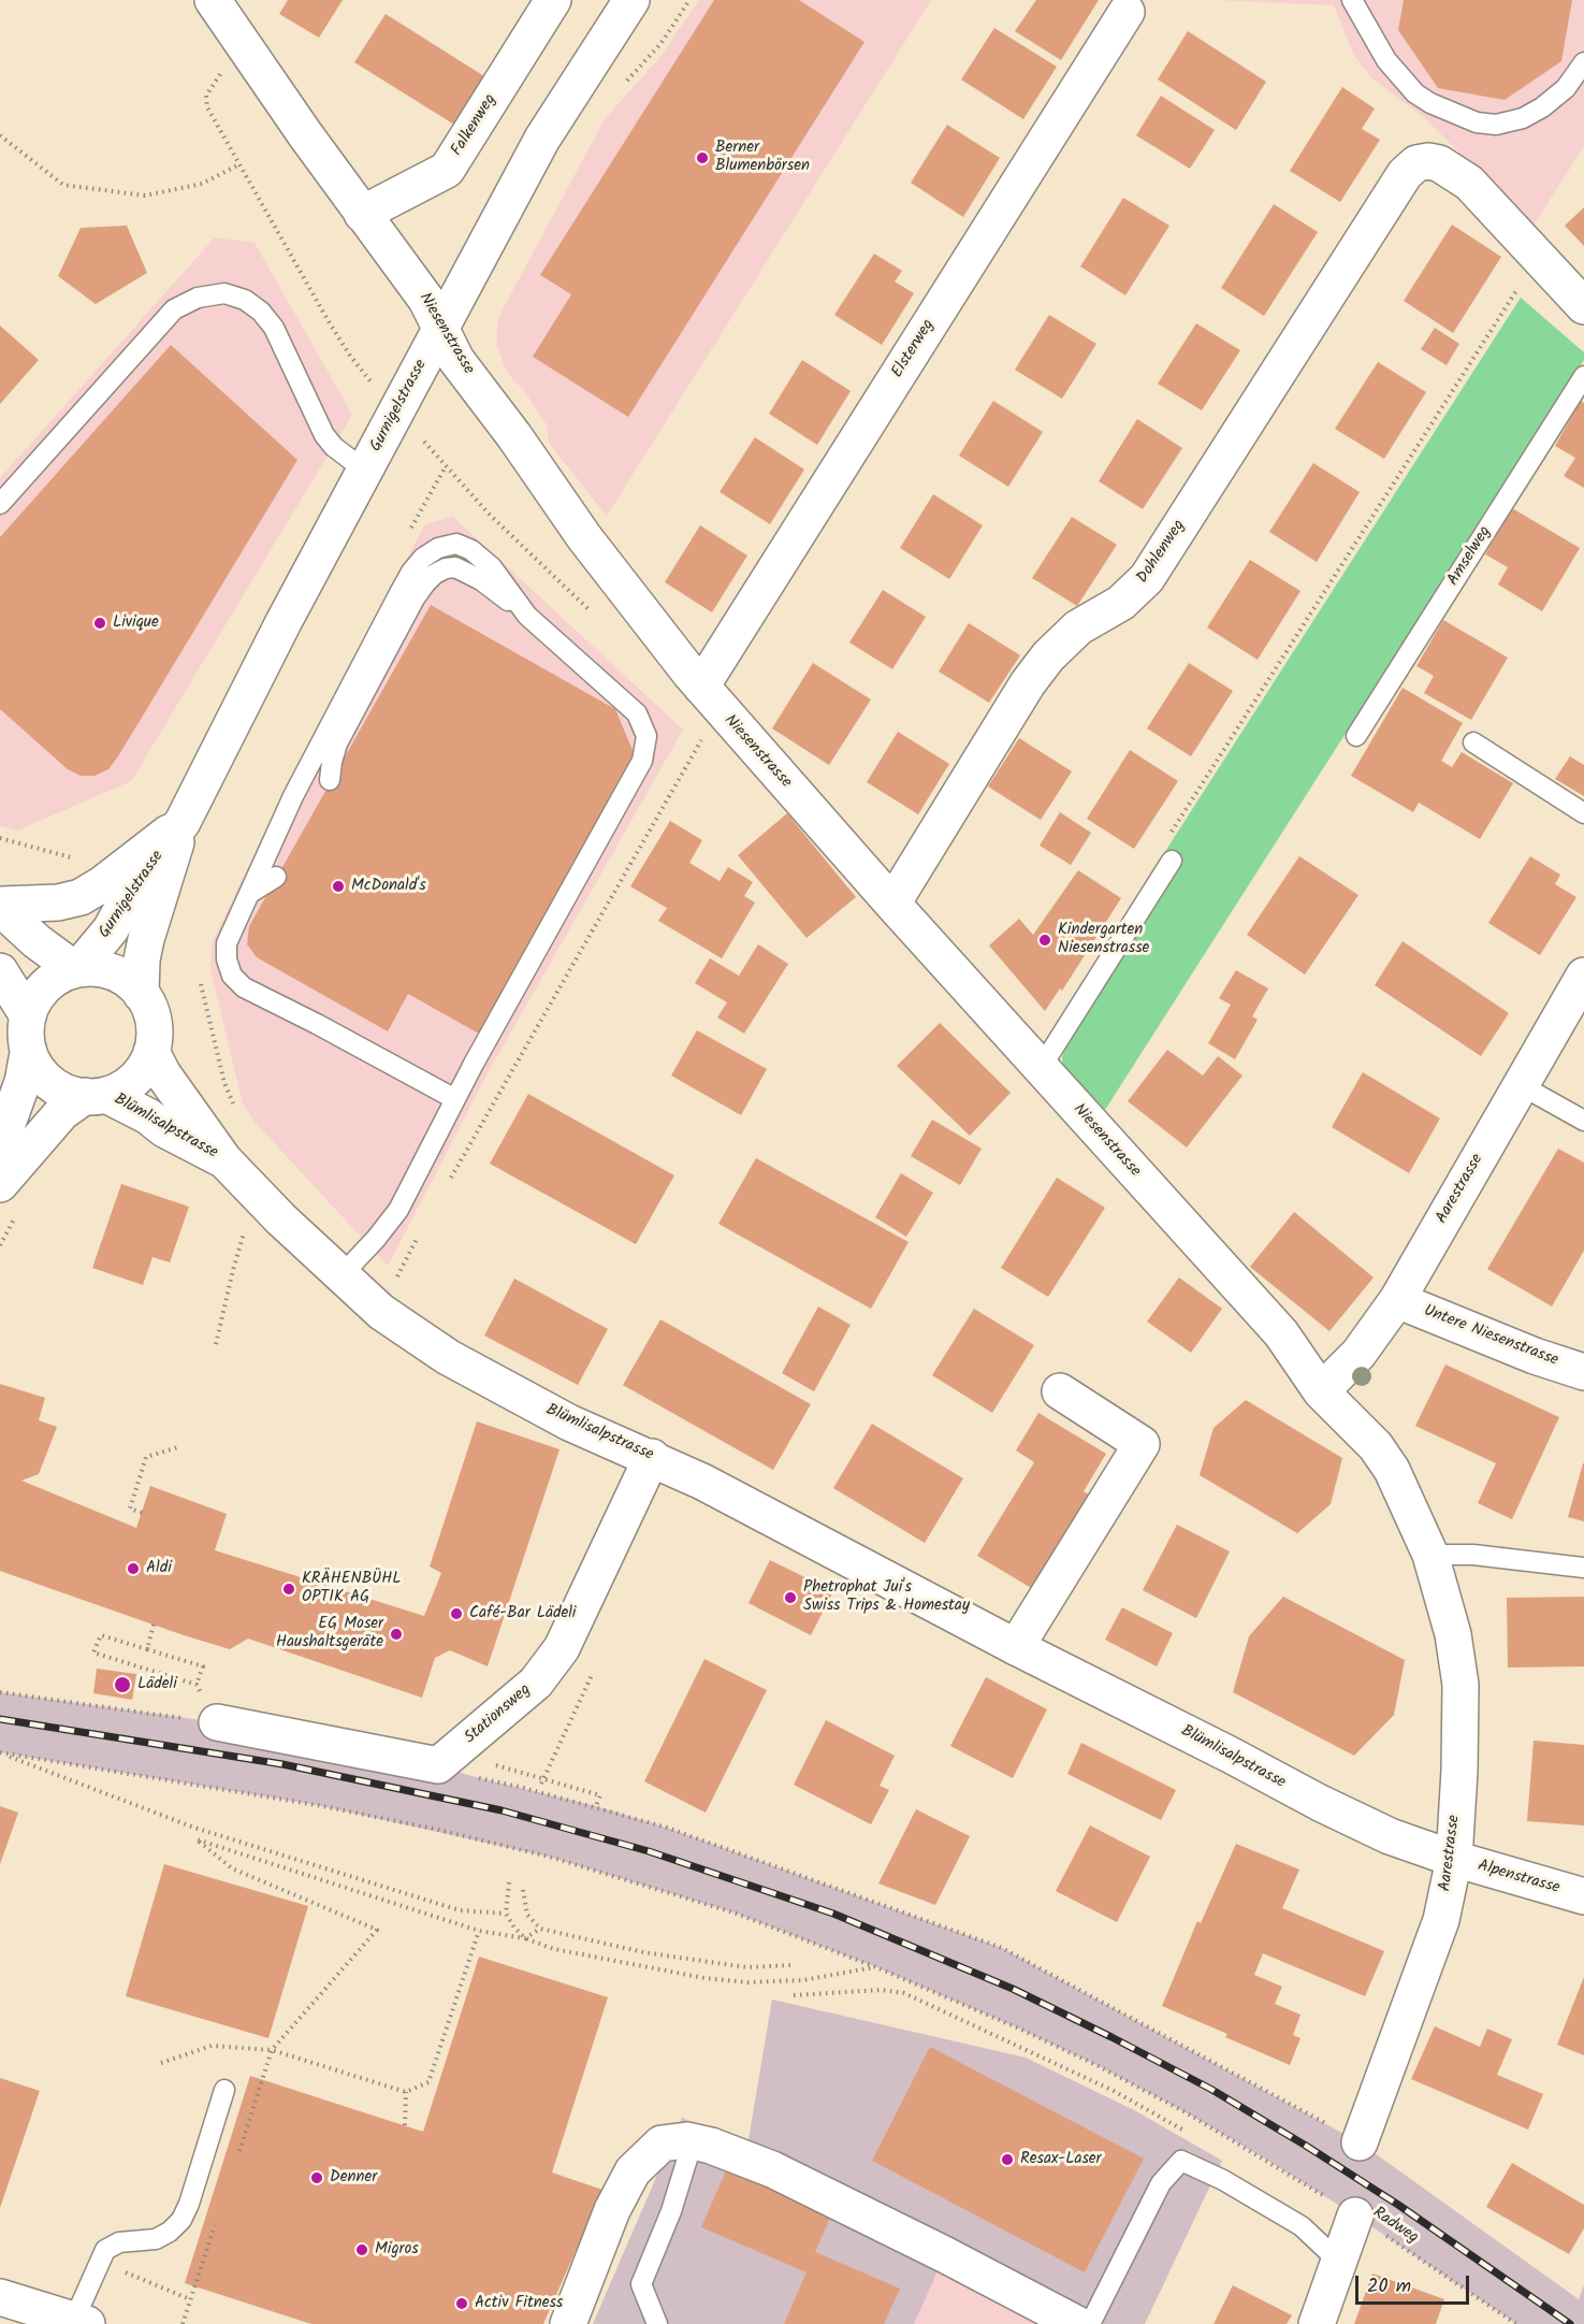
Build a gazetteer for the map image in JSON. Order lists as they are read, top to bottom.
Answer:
{
  "streets": {
    "street": [
      "Falkenweg",
      "Niesenstrasse",
      "Elsterweg",
      "Gurnigelstrasse",
      "Dohlenweg",
      "Blümlisalpstrasse",
      "Aarestrasse",
      "Untere Niesenstrasse",
      "Stationsweg",
      "Alpenstrasse"
    ],
    "lane": ["Amselweg"],
    "path": ["Radweg"]
  },
  "crossings": [
    ["Falkenweg", "Niesenstrasse"],
    ["Niesenstrasse", "Elsterweg"],
    ["Niesenstrasse", "Gurnigelstrasse"],
    ["Niesenstrasse", "Dohlenweg"],
    ["Niesenstrasse", "Aarestrasse"],
    ["Gurnigelstrasse", "Blümlisalpstrasse"],
    ["Blümlisalpstrasse", "Aarestrasse"],
    ["Blümlisalpstrasse", "Stationsweg"],
    ["Blümlisalpstrasse", "Alpenstrasse"],
    ["Aarestrasse", "Untere Niesenstrasse"],
    ["Aarestrasse", "Alpenstrasse"]
  ],
  "places": [
    "Berner Blumenbörsen",
    "Livique",
    "McDonald's",
    "Kindergarten Niesenstrasse",
    "Aldi",
    "KRÄHENBÜHL OPTIK AG",
    "Phetrophat Jui's Swiss Trips & Homestay",
    "Café-Bar Lädeli",
    "EG Moser Haushaltsgeräte",
    "Lädeli",
    "Resax-Laser",
    "Denner",
    "Migros",
    "Activ Fitness"
  ],
  "scale_bar": "20 m"
}
